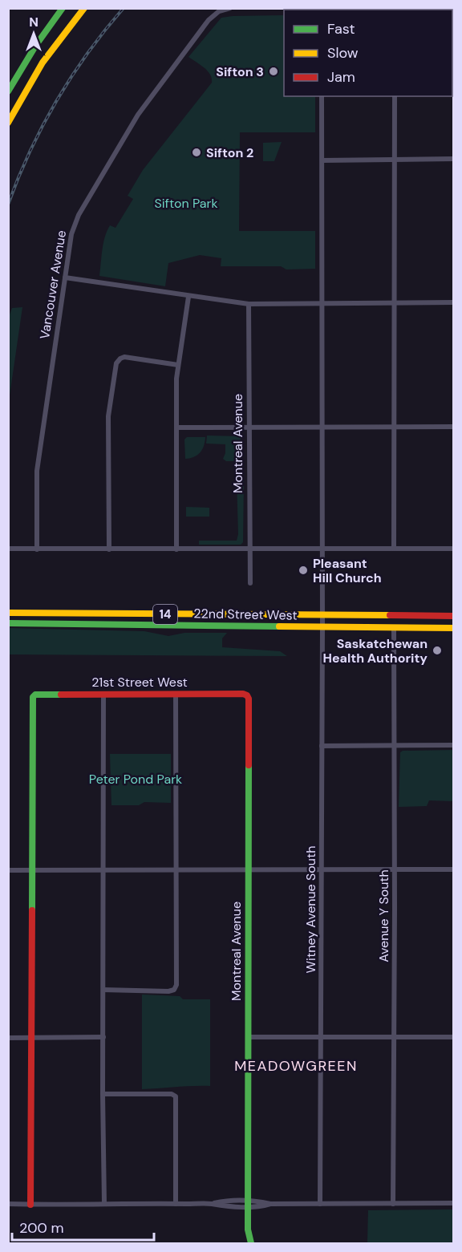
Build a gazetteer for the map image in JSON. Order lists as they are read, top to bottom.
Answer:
{
  "streets": {
    "main road": [
      "Montreal Avenue",
      "14",
      "22nd Street West",
      "21st Street West"
    ],
    "street": ["Vancouver Avenue", "Witney Avenue South", "Avenue Y South"]
  },
  "crossings": [
    ["Montreal Avenue", "21st Street West"],
    ["22nd Street West", "Witney Avenue South"],
    ["22nd Street West", "Avenue Y South"]
  ],
  "districts": ["MEADOWGREEN"],
  "parks": ["Sifton Park", "Peter Pond Park"],
  "places": [
    "Sifton 3",
    "Sifton 2",
    "Pleasant Hill Church",
    "Saskatchewan Health Authority"
  ],
  "legend": ["Fast", "Slow", "Jam"],
  "scale_bar": "200 m",
  "north": "top"
}
